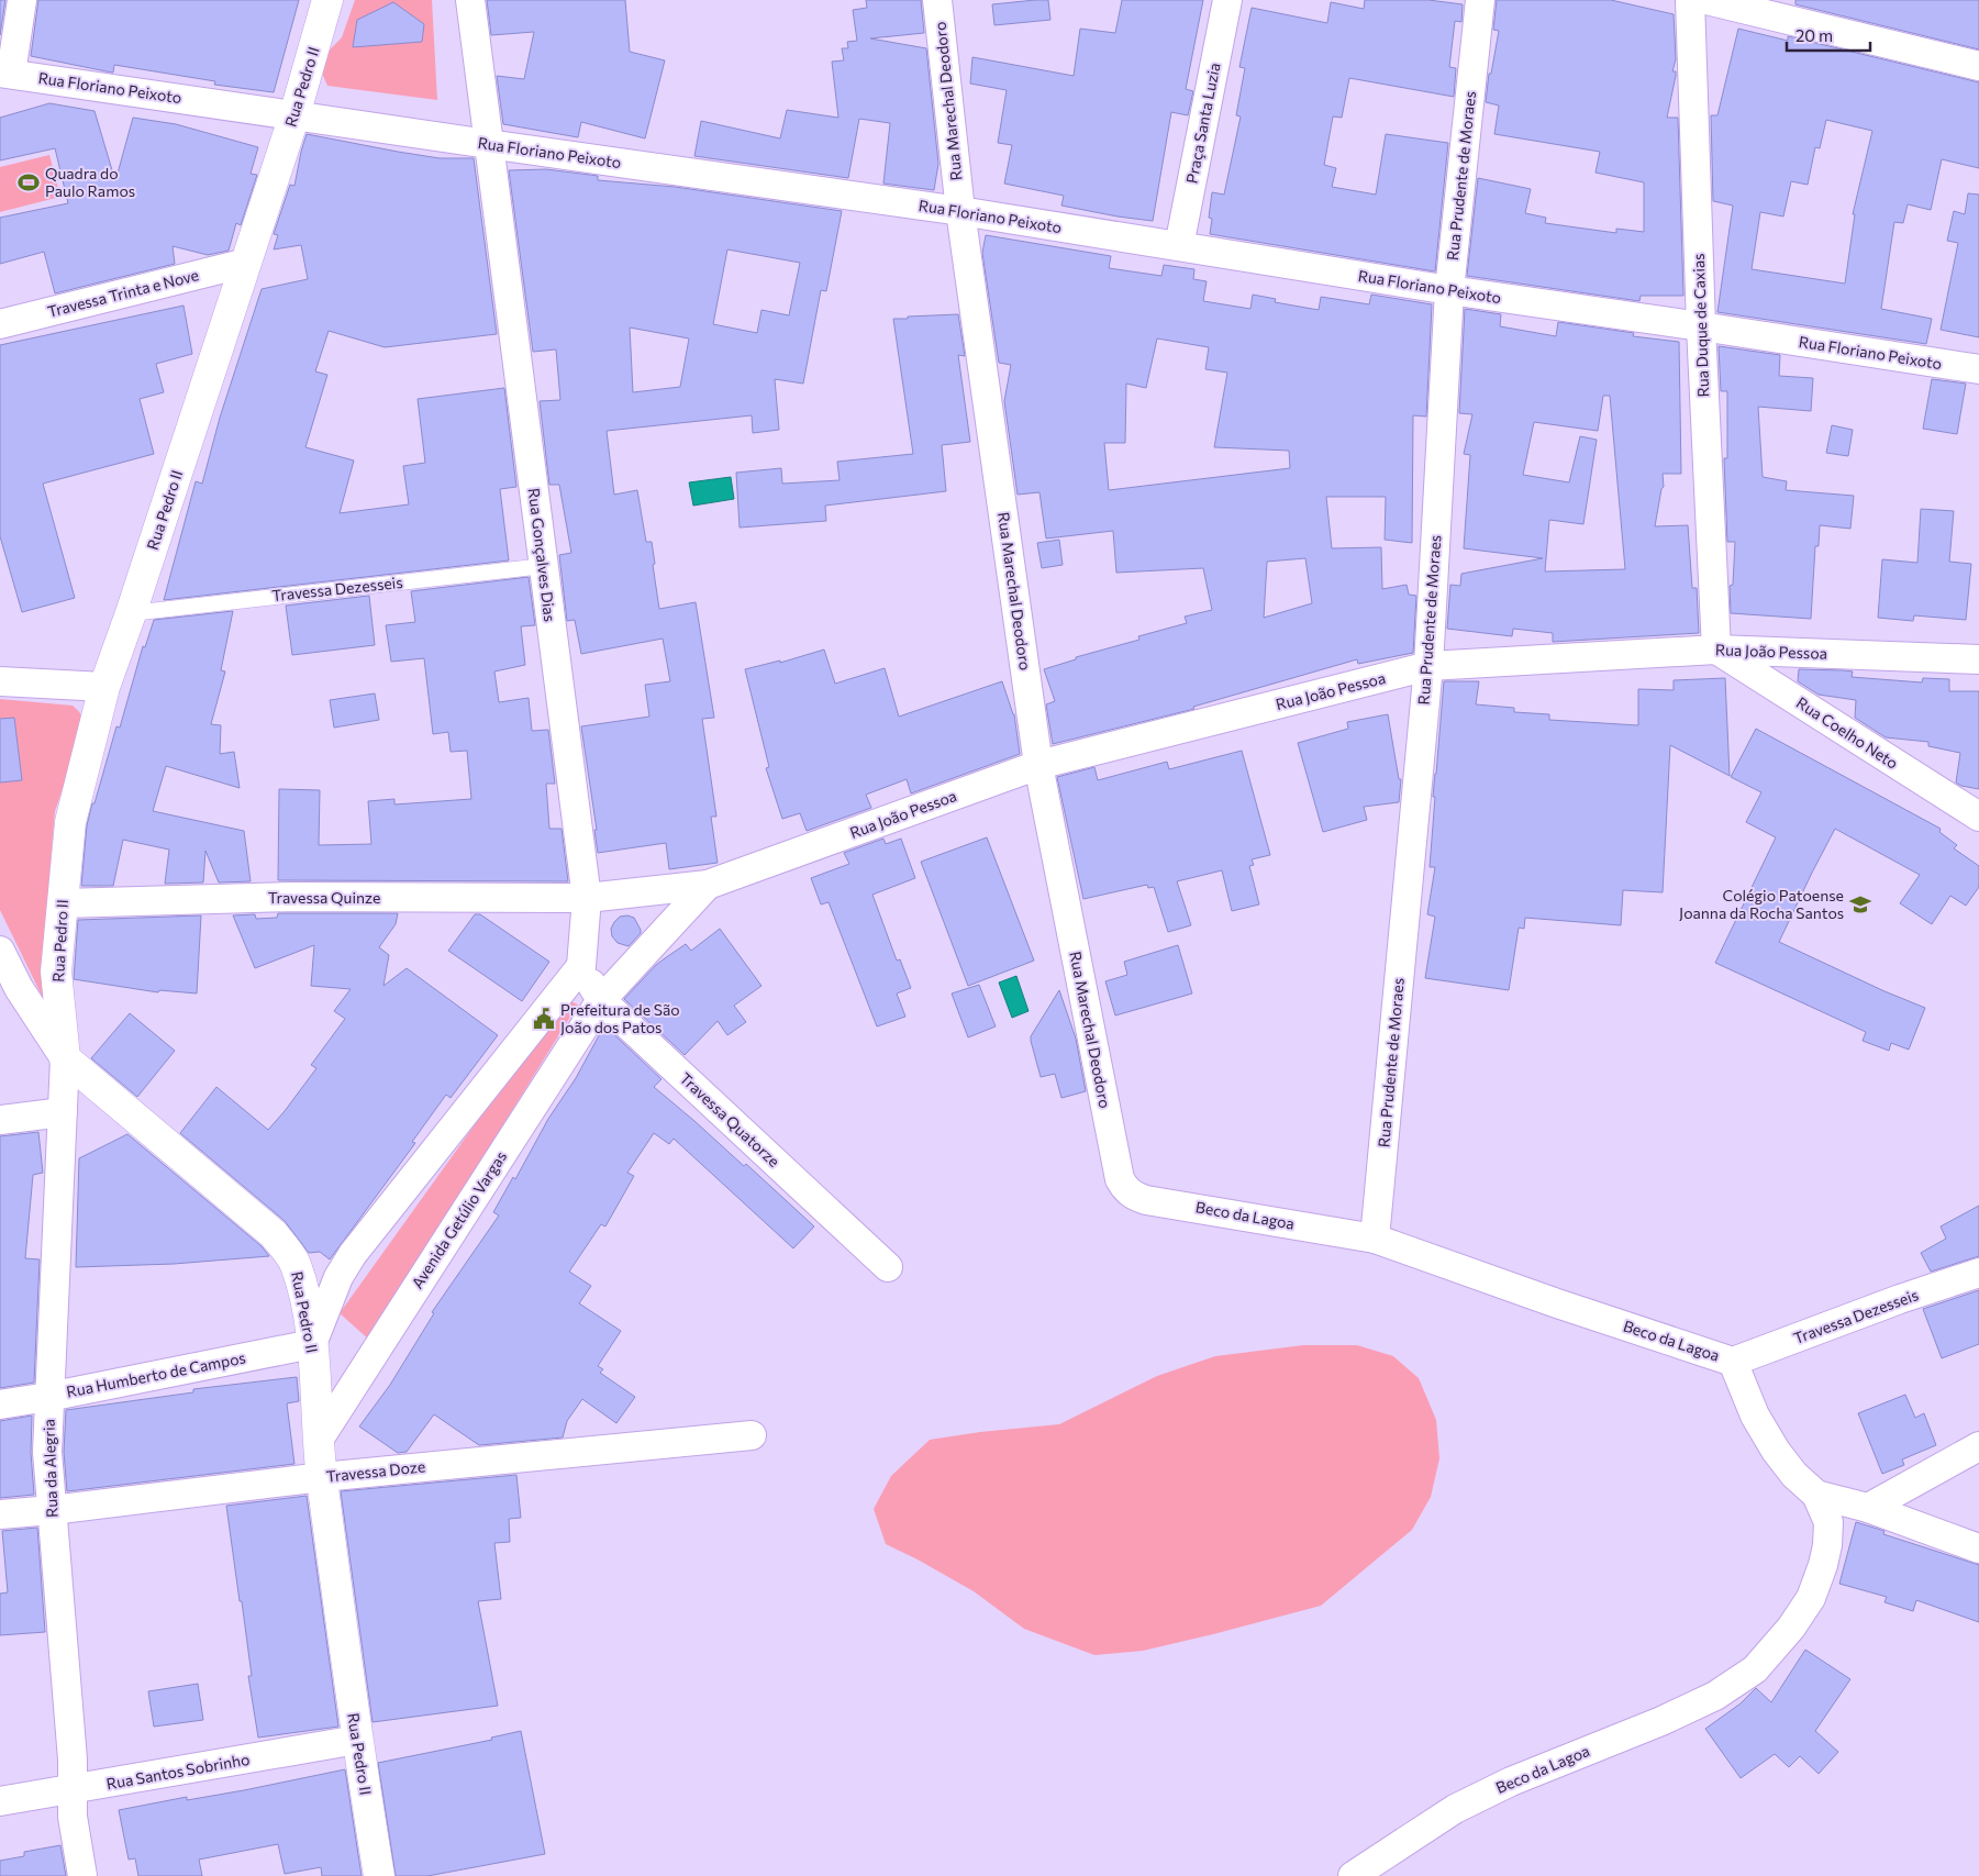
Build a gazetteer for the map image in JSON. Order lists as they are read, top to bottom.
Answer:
{
  "streets": {
    "street": [
      "Rua Pedro II",
      "Rua Floriano Peixoto",
      "Rua Marechal Deodoro",
      "Praça Santa Luzia",
      "Rua Prudente de Moraes",
      "Travessa Trinta e Nove",
      "Rua Duque de Caxias",
      "Rua Gonçalves Dias",
      "Travessa Dezesseis",
      "Rua João Pessoa",
      "Rua Coelho Neto",
      "Travessa Quinze",
      "Travessa Quatorze",
      "Beco da Lagoa",
      "Avenida Getúlio Vargas",
      "Rua Humberto de Campos",
      "Rua da Alegria",
      "Travessa Doze",
      "Rua Santos Sobrinho"
    ]
  },
  "crossings": [
    ["Rua Pedro II", "Rua Floriano Peixoto"],
    ["Rua Pedro II", "Travessa Trinta e Nove"],
    ["Rua Pedro II", "Travessa Dezesseis"],
    ["Rua Pedro II", "Travessa Quinze"],
    ["Rua Pedro II", "Avenida Getúlio Vargas"],
    ["Rua Pedro II", "Rua Humberto de Campos"],
    ["Rua Pedro II", "Rua da Alegria"],
    ["Rua Pedro II", "Travessa Doze"],
    ["Rua Pedro II", "Rua Santos Sobrinho"],
    ["Rua Floriano Peixoto", "Rua Marechal Deodoro"],
    ["Rua Floriano Peixoto", "Praça Santa Luzia"],
    ["Rua Floriano Peixoto", "Rua Prudente de Moraes"],
    ["Rua Floriano Peixoto", "Rua Duque de Caxias"],
    ["Rua Floriano Peixoto", "Rua Gonçalves Dias"],
    ["Rua Marechal Deodoro", "Rua João Pessoa"],
    ["Rua Marechal Deodoro", "Beco da Lagoa"],
    ["Rua Prudente de Moraes", "Rua João Pessoa"],
    ["Rua Prudente de Moraes", "Beco da Lagoa"],
    ["Rua Duque de Caxias", "Rua João Pessoa"],
    ["Rua Duque de Caxias", "Rua Coelho Neto"],
    ["Rua Gonçalves Dias", "Travessa Dezesseis"],
    ["Rua Gonçalves Dias", "Rua João Pessoa"],
    ["Rua Gonçalves Dias", "Travessa Quinze"],
    ["Rua Gonçalves Dias", "Travessa Quatorze"],
    ["Travessa Dezesseis", "Beco da Lagoa"],
    ["Rua João Pessoa", "Rua Coelho Neto"],
    ["Rua João Pessoa", "Travessa Quinze"],
    ["Rua João Pessoa", "Travessa Quatorze"],
    ["Rua João Pessoa", "Avenida Getúlio Vargas"],
    ["Travessa Quatorze", "Avenida Getúlio Vargas"],
    ["Rua Humberto de Campos", "Rua da Alegria"],
    ["Rua da Alegria", "Travessa Doze"],
    ["Rua da Alegria", "Rua Santos Sobrinho"]
  ],
  "places": {
    "sports": ["Quadra do Paulo Ramos"],
    "school or university": ["Colégio Patoense Joanna da Rocha Santos"],
    "public building": ["Prefeitura de São João dos Patos"]
  },
  "scale_bar": "20 m"
}
